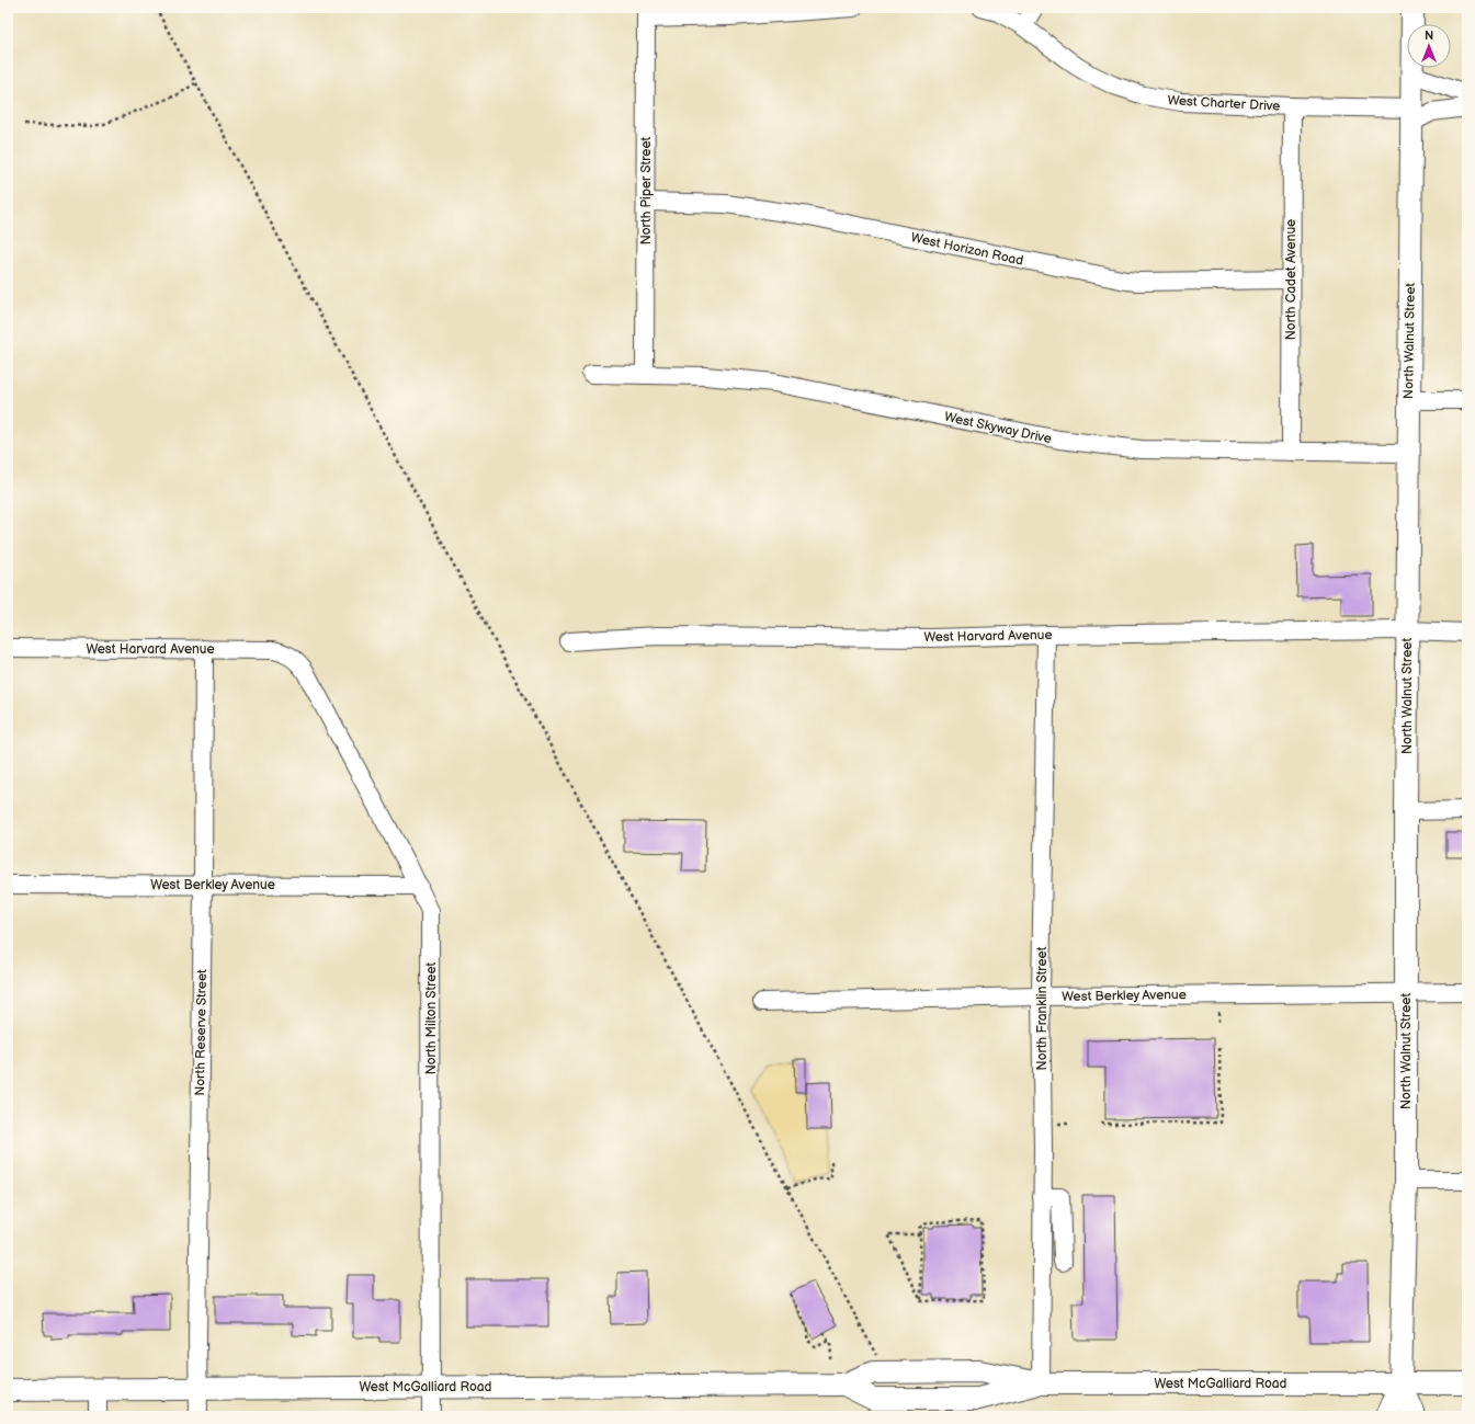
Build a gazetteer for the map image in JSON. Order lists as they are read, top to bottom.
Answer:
{
  "streets": {
    "main road": ["North Walnut Street", "West McGalliard Road"],
    "street": [
      "West Charter Drive",
      "North Piper Street",
      "West Horizon Road",
      "North Cadet Avenue",
      "West Skyway Drive",
      "West Harvard Avenue",
      "West Berkley Avenue",
      "North Franklin Street",
      "North Milton Street",
      "North Reserve Street"
    ]
  },
  "crossings": [
    ["West Charter Drive", "North Cadet Avenue"],
    ["West Charter Drive", "North Walnut Street"],
    ["North Piper Street", "West Horizon Road"],
    ["North Piper Street", "West Skyway Drive"],
    ["West Horizon Road", "North Cadet Avenue"],
    ["North Cadet Avenue", "West Skyway Drive"],
    ["North Walnut Street", "West Skyway Drive"],
    ["North Walnut Street", "West Harvard Avenue"],
    ["North Walnut Street", "West Berkley Avenue"],
    ["North Walnut Street", "West McGalliard Road"],
    ["West Harvard Avenue", "North Franklin Street"],
    ["West Harvard Avenue", "North Milton Street"],
    ["West Harvard Avenue", "North Reserve Street"],
    ["West Berkley Avenue", "North Franklin Street"],
    ["West Berkley Avenue", "North Milton Street"],
    ["West Berkley Avenue", "North Reserve Street"],
    ["North Franklin Street", "West McGalliard Road"],
    ["North Milton Street", "West McGalliard Road"],
    ["North Reserve Street", "West McGalliard Road"]
  ],
  "north": "top"
}
